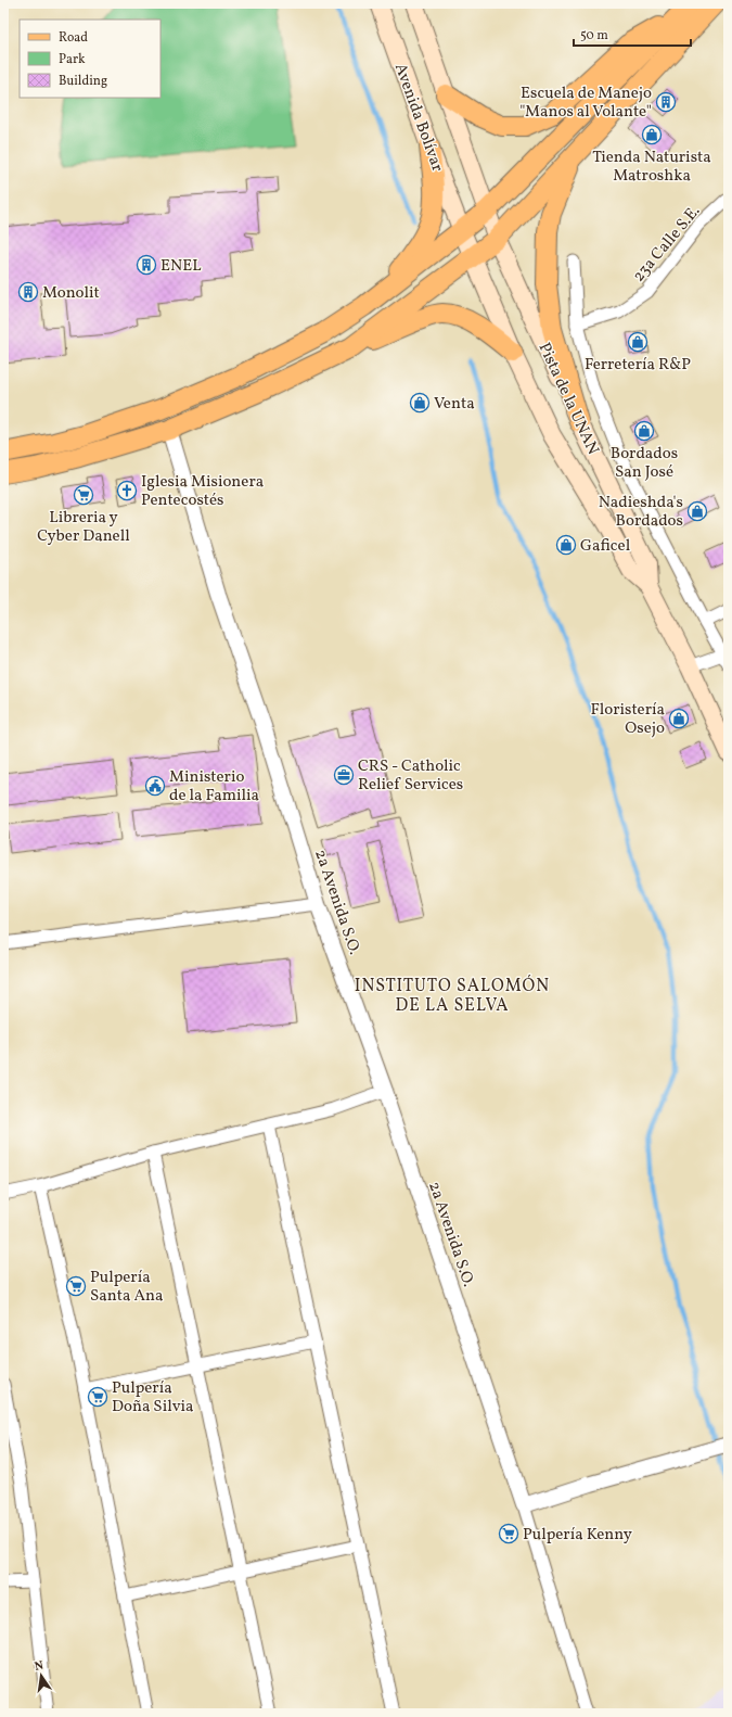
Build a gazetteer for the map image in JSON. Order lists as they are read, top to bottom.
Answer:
{
  "streets": {
    "main road": ["Avenida Bolívar", "Pista de la UNAN"],
    "street": ["23a Calle S.E.", "2a Avenida S.O."]
  },
  "crossings": [
    ["Avenida Bolívar", "Pista de la UNAN"]
  ],
  "districts": ["INSTITUTO SALOMÓN DE LA SELVA"],
  "places": {
    "building": ["Escuela de Manejo \"Manos al Volante\"", "ENEL", "Monolit"],
    "shop": [
      "Tienda Naturista Matroshka",
      "Ferretería R&P",
      "Venta",
      "Bordados San José",
      "Nadieshda's Bordados",
      "Gaficel",
      "Floristería Osejo"
    ],
    "church": ["Iglesia Misionera Pentecostés"],
    "supermarket": [
      "Libreria y Cyber Danell",
      "Pulpería Santa Ana",
      "Pulpería Doña Silvia",
      "Pulpería Kenny"
    ],
    "office": ["CRS - Catholic Relief Services"],
    "public building": ["Ministerio de la Familia"]
  },
  "legend": ["Road", "Park", "Building"],
  "scale_bar": "50 m",
  "north": "top"
}
